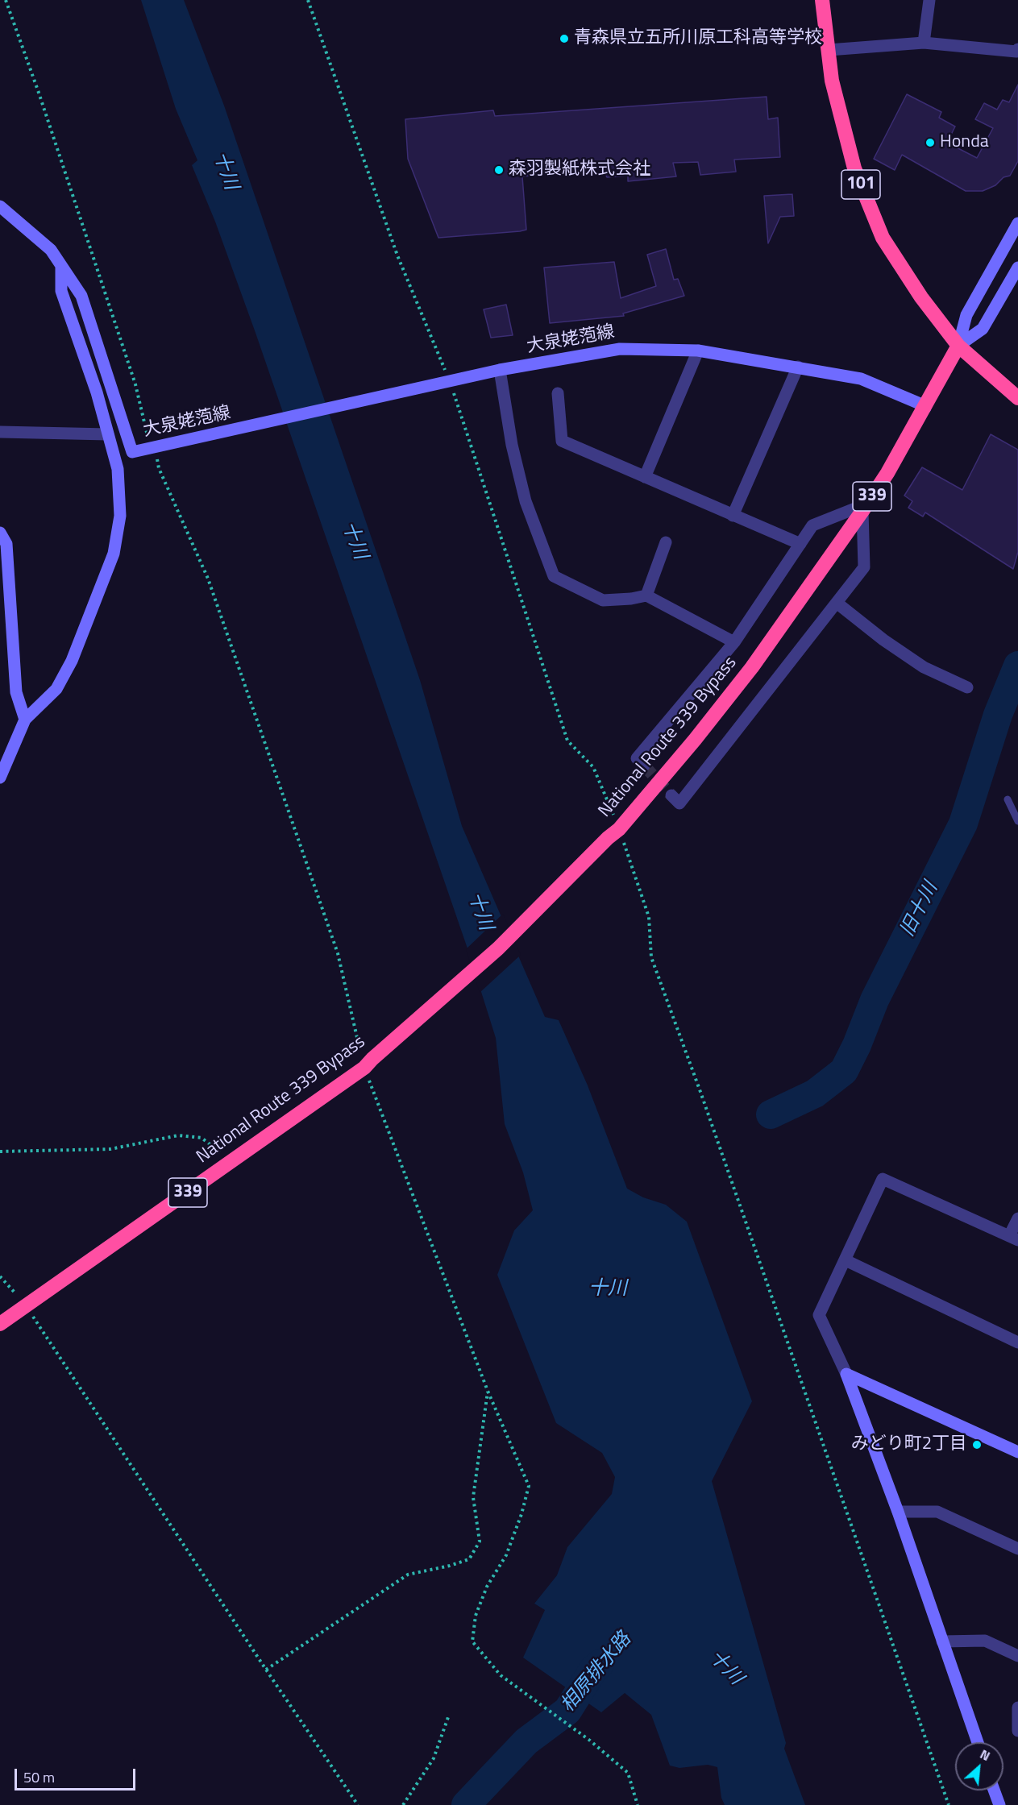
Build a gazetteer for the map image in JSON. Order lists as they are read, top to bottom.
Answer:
{
  "streets": {
    "highway": ["101", "339", "National Route 339 Bypass"],
    "main road": ["大泉姥萢線"]
  },
  "crossings": [
    ["101", "National Route 339 Bypass"],
    ["大泉姥萢線", "National Route 339 Bypass"]
  ],
  "water": ["十川", "旧十川", "相原排水路"],
  "places": [
    "青森県立五所川原工科高等学校",
    "Honda",
    "森羽製紙株式会社",
    "みどり町2丁目"
  ],
  "scale_bar": "50 m",
  "north": "top right"
}
